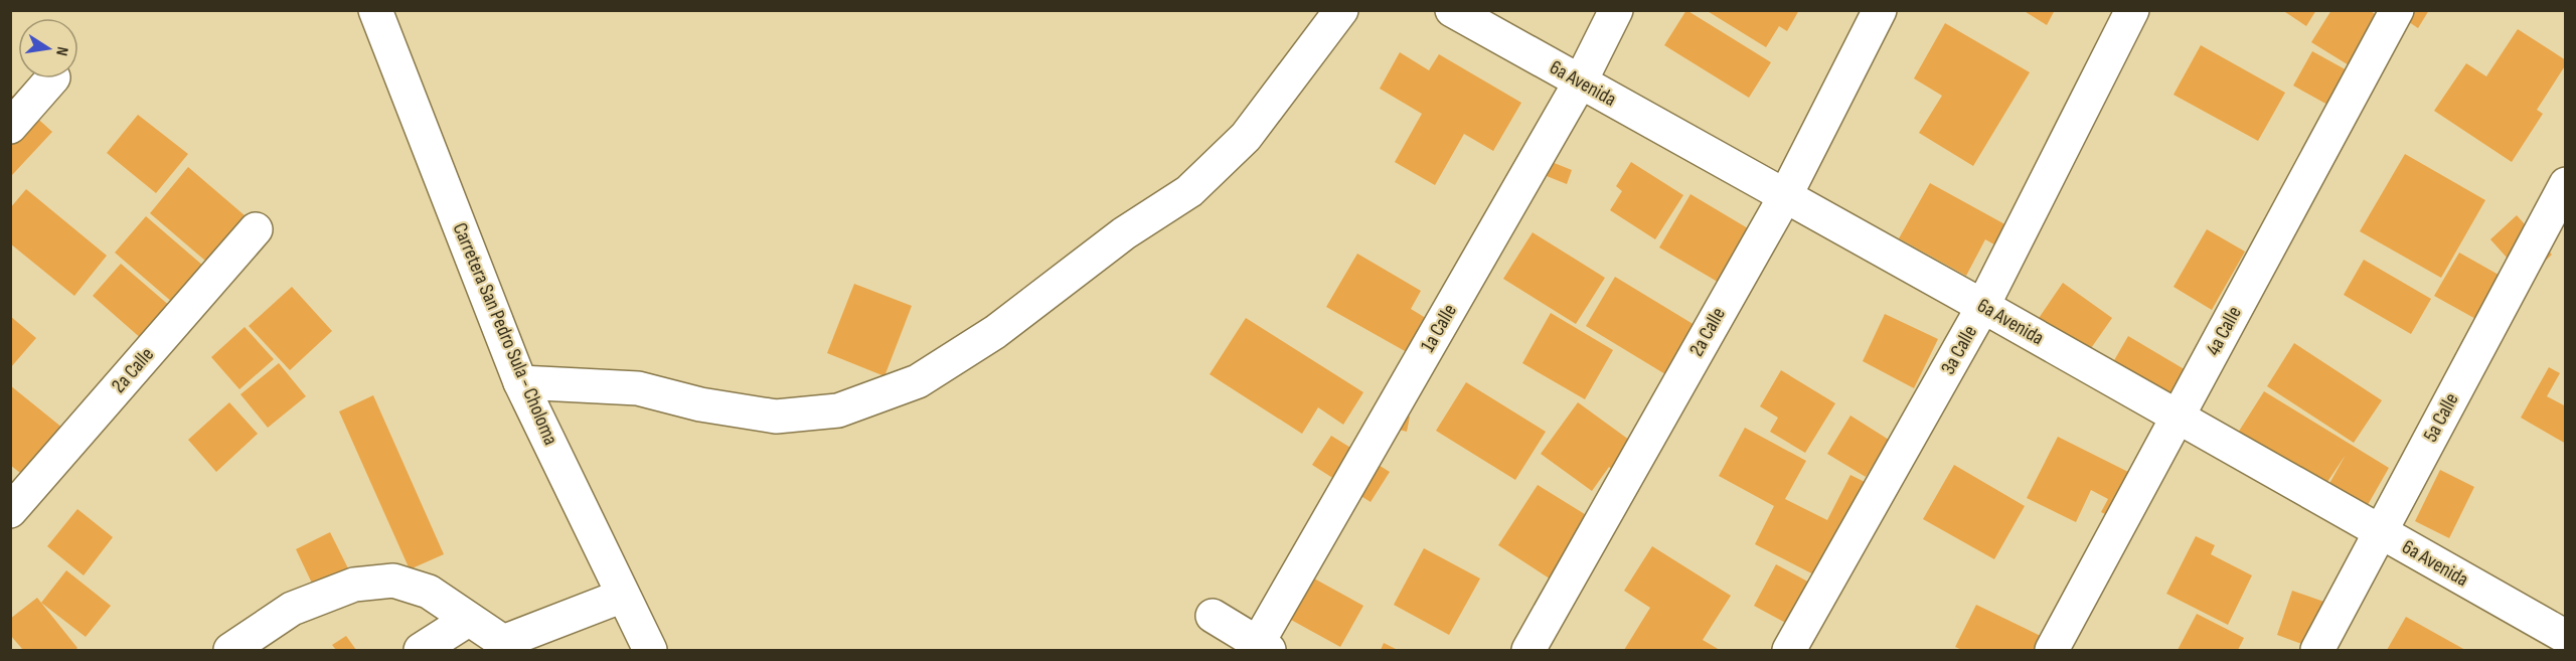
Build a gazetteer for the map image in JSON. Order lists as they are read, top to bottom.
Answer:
{
  "streets": {
    "street": [
      "6a Avenida",
      "1a Calle",
      "4a Calle",
      "2a Calle",
      "Carretera San Pedro Sula - Choloma",
      "3a Calle",
      "5a Calle"
    ]
  },
  "crossings": [
    ["6a Avenida", "1a Calle"],
    ["6a Avenida", "4a Calle"],
    ["6a Avenida", "2a Calle"],
    ["6a Avenida", "3a Calle"],
    ["6a Avenida", "5a Calle"]
  ],
  "north": "right"
}
